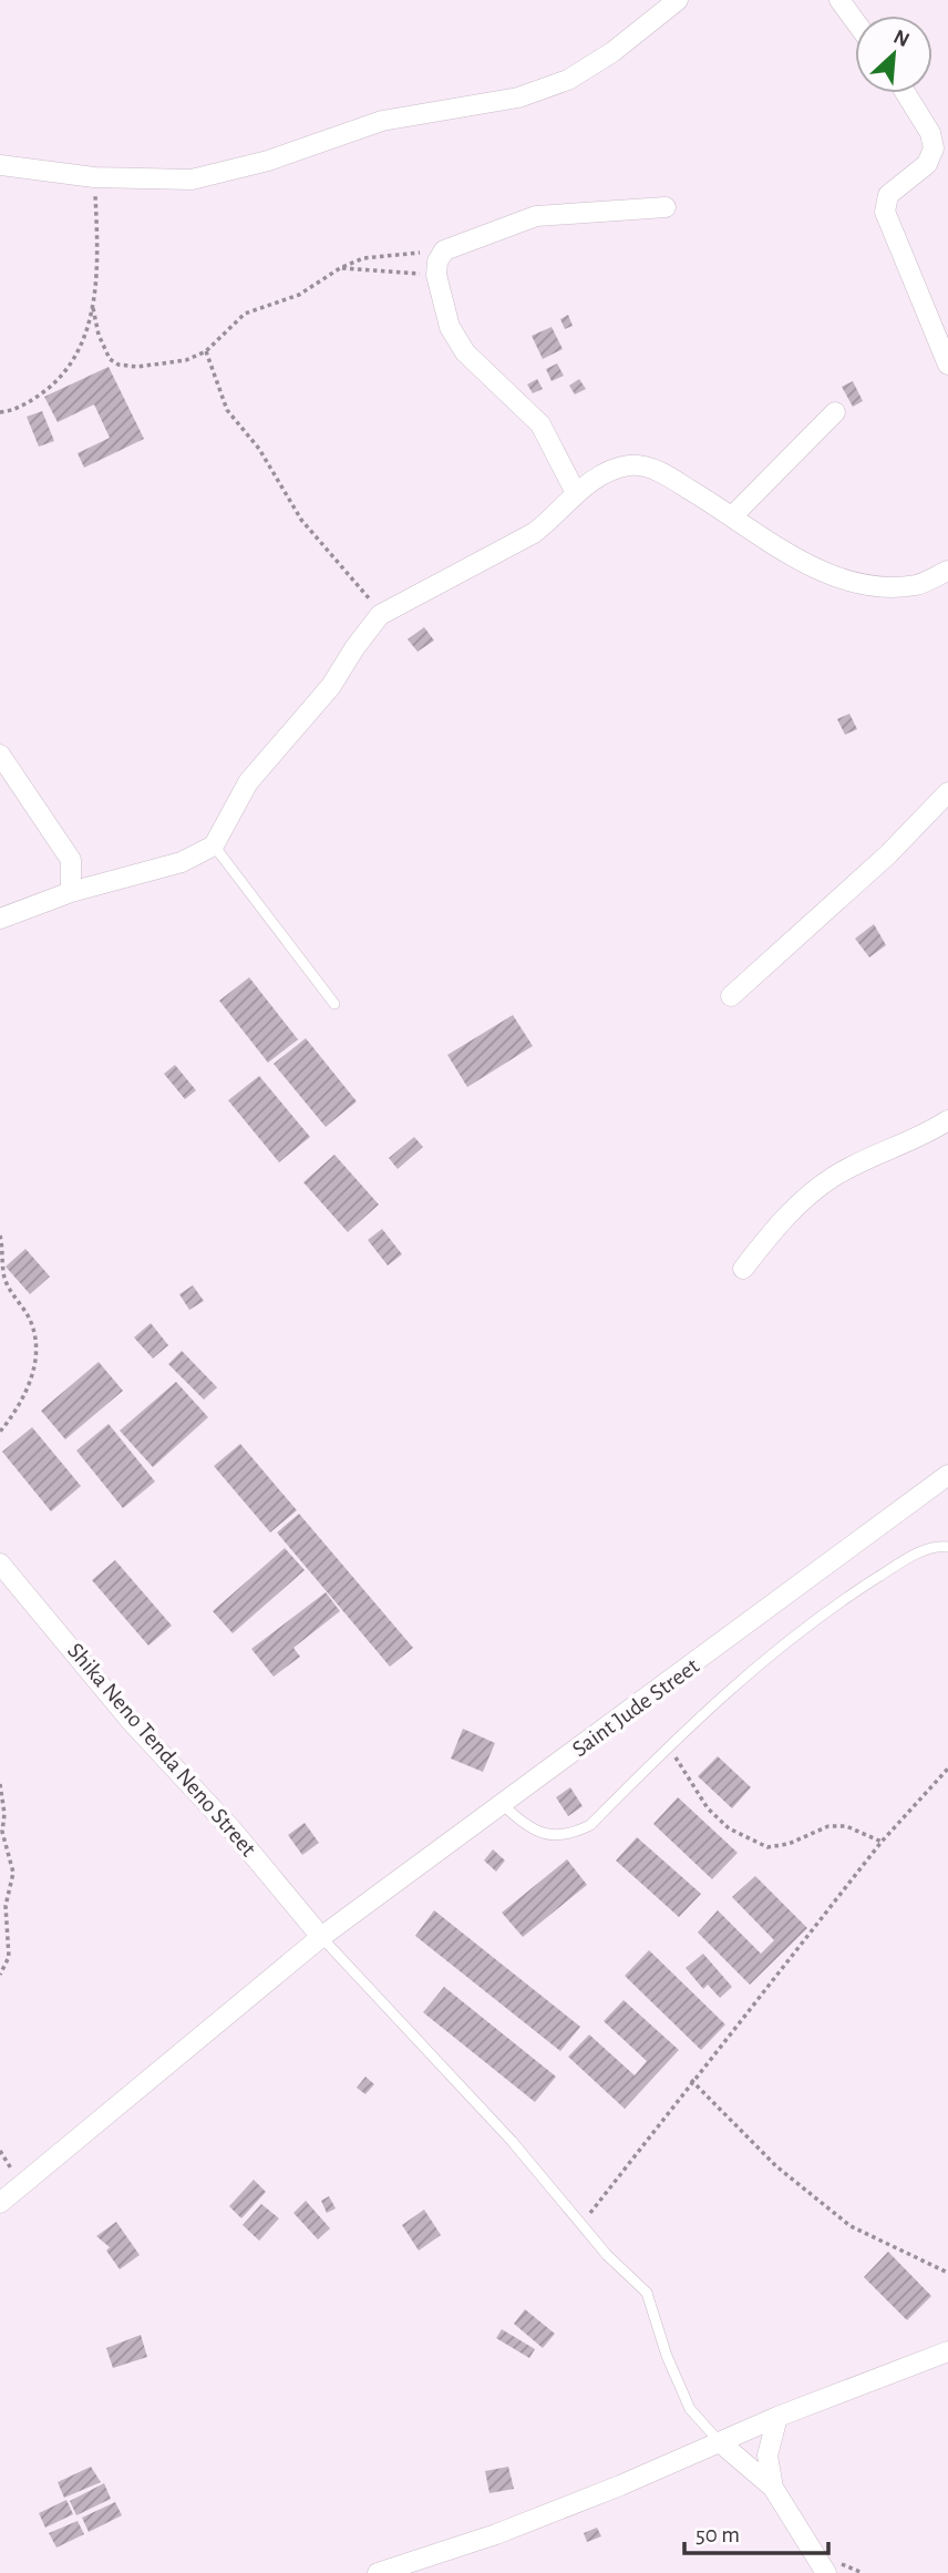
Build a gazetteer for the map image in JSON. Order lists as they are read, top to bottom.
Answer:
{
  "streets": {
    "street": ["Saint Jude Street", "Shika Neno Tenda Neno Street"]
  },
  "crossings": [
    ["Saint Jude Street", "Shika Neno Tenda Neno Street"]
  ],
  "scale_bar": "50 m",
  "north": "top right"
}
